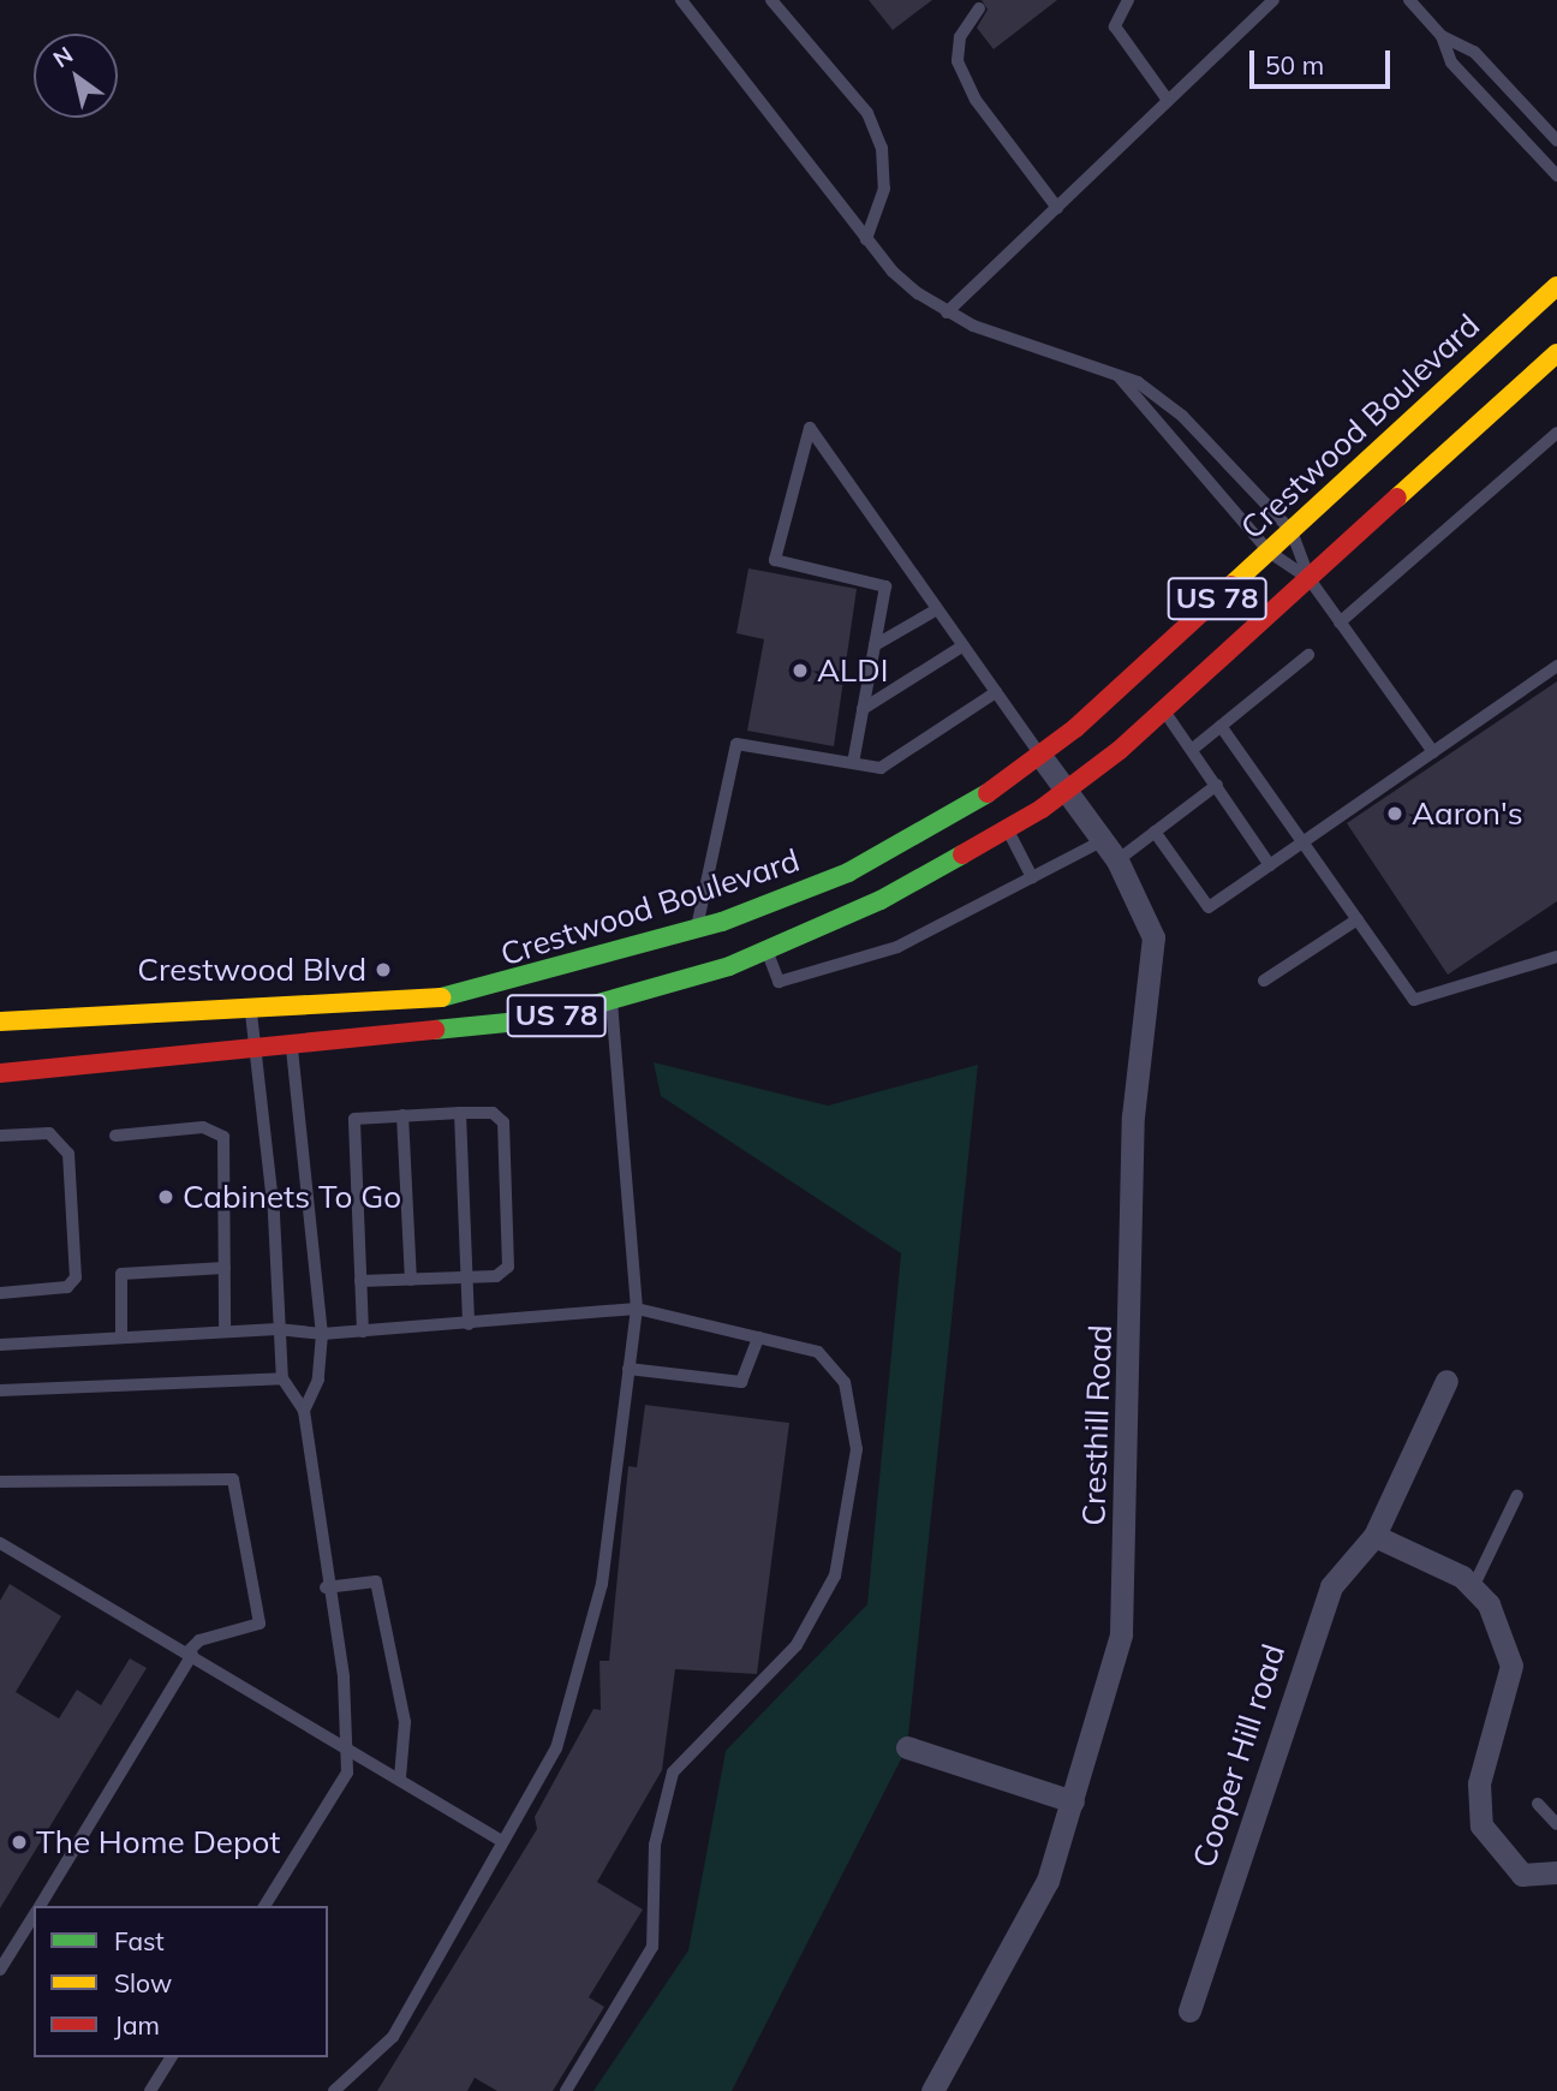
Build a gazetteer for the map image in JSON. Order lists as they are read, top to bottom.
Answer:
{
  "streets": {
    "main road": ["Crestwood Boulevard", "US 78"],
    "street": ["Cresthill Road", "Cooper Hill road"]
  },
  "crossings": [
    ["Crestwood Boulevard", "Cresthill Road"],
    ["US 78", "Cresthill Road"]
  ],
  "places": [
    "ALDI",
    "Aaron's",
    "Crestwood Blvd",
    "Cabinets To Go",
    "The Home Depot"
  ],
  "legend": ["Fast", "Slow", "Jam"],
  "scale_bar": "50 m",
  "north": "top left"
}
